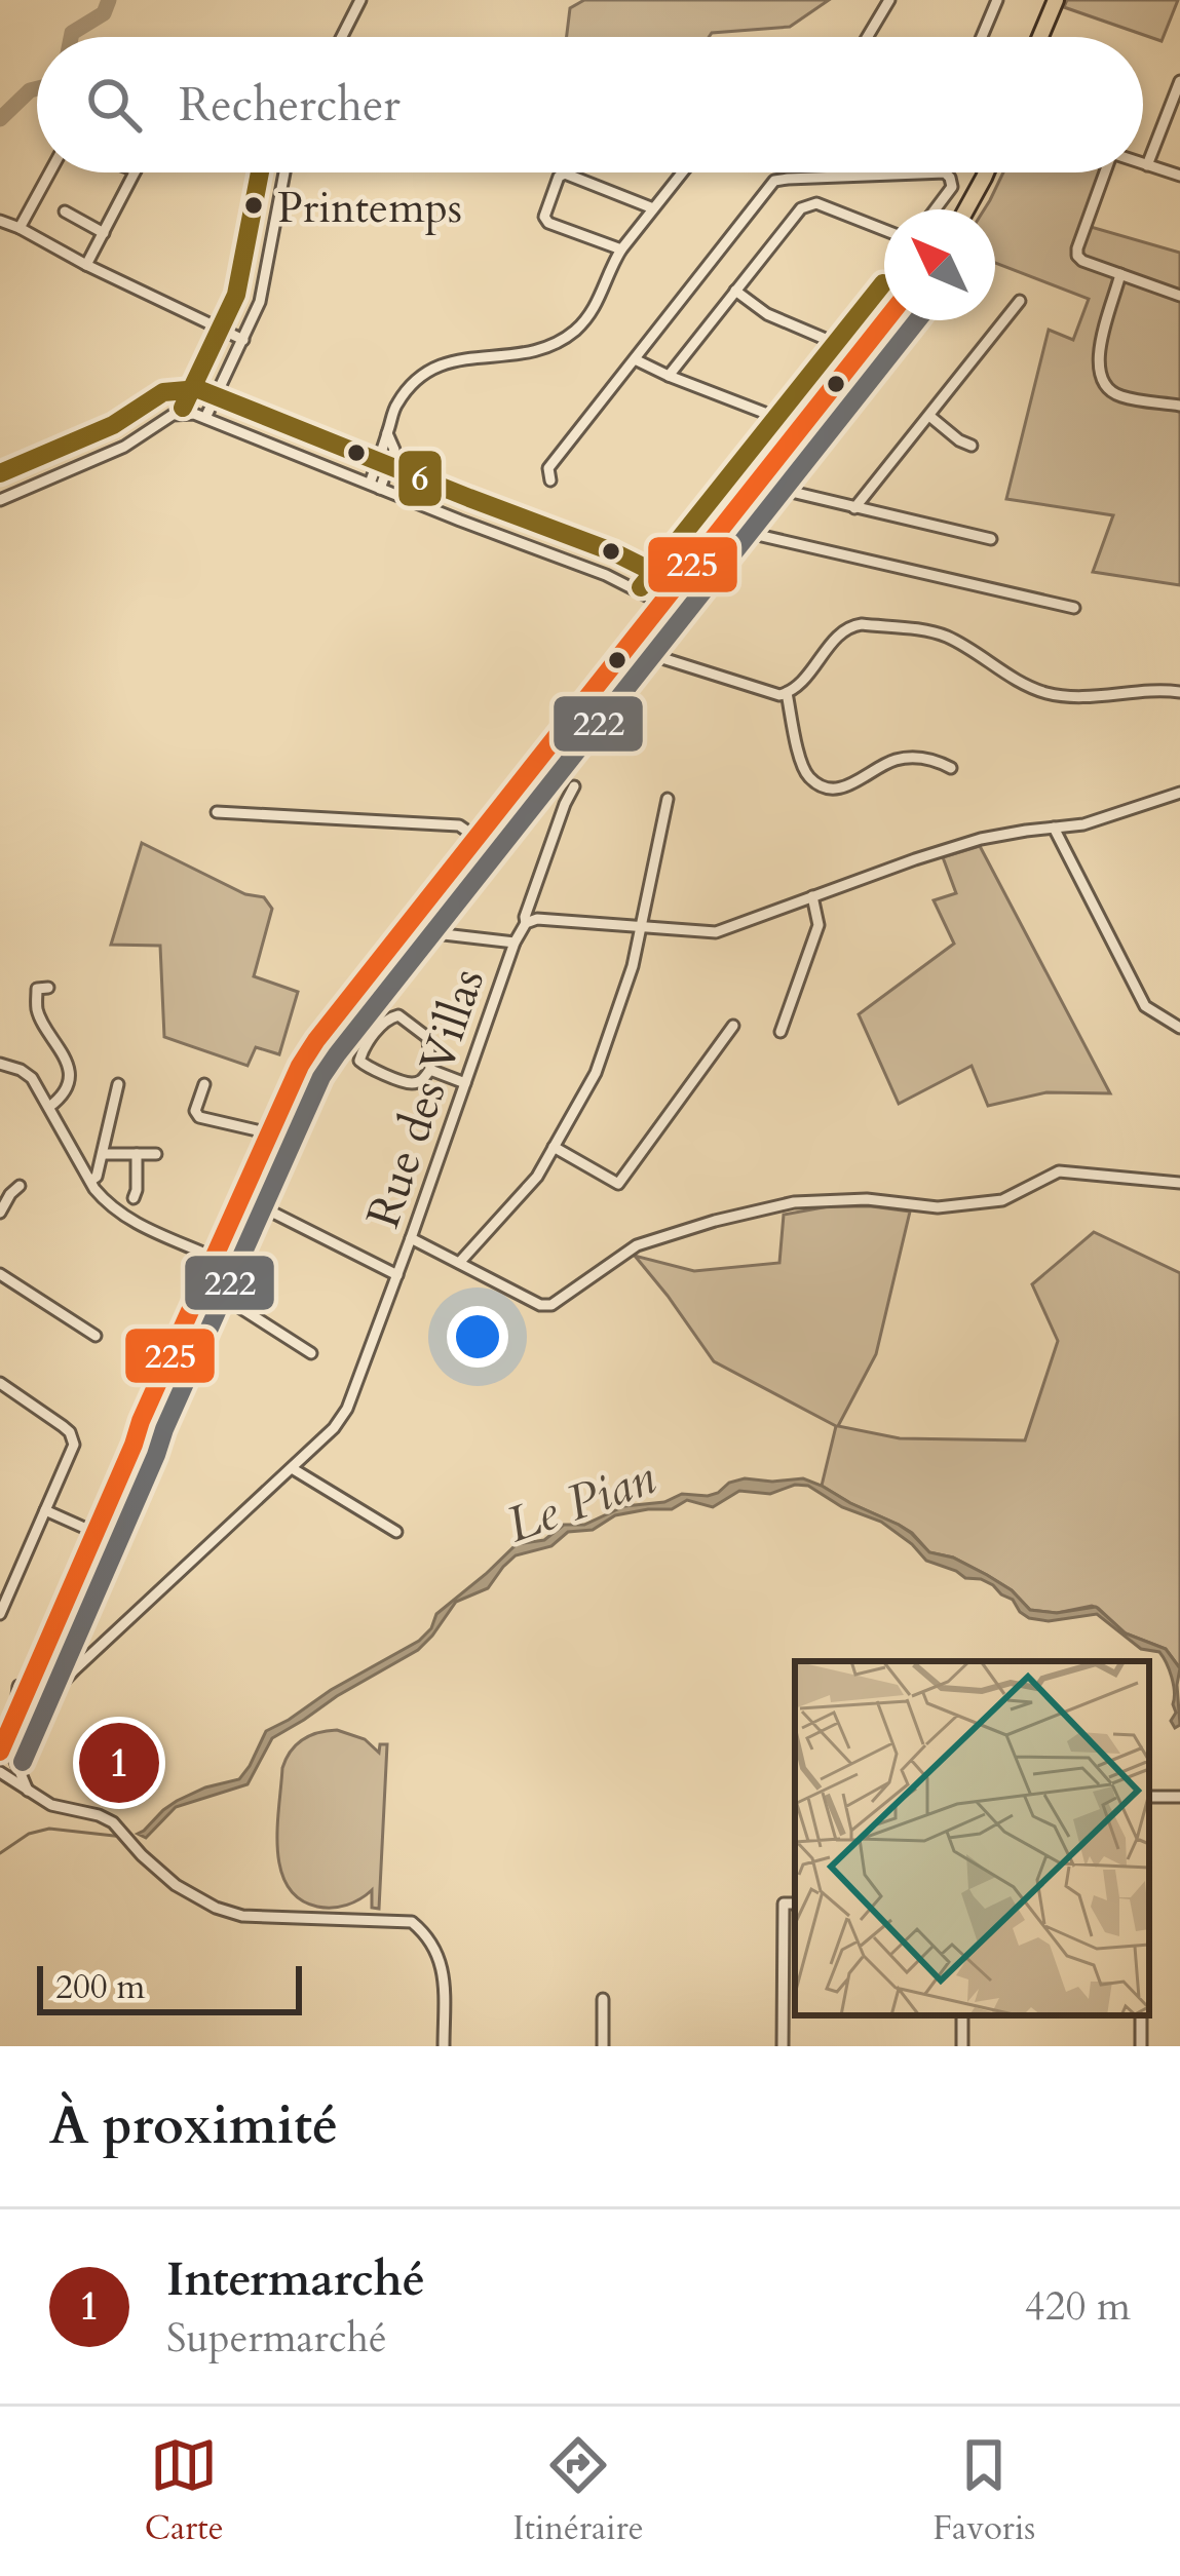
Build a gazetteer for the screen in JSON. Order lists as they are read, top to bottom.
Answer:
{
  "streets": {
    "street": ["Rue des Villas"]
  },
  "water": ["Le Pian"],
  "places": ["Printemps"],
  "lines": ["transit line 6", "transit line 225", "transit line 222"],
  "scale_bar": "200 m",
  "north": "top left",
  "page": {
    "search": "Rechercher",
    "pins": "1",
    "scale": "200 m",
    "heading": "À proximité",
    "list": [
      {
        "mark": "1",
        "name": "Intermarché",
        "note": "Supermarché",
        "value": "420 m"
      }
    ],
    "nav": ["Carte", "Itinéraire", "Favoris"]
  }
}
